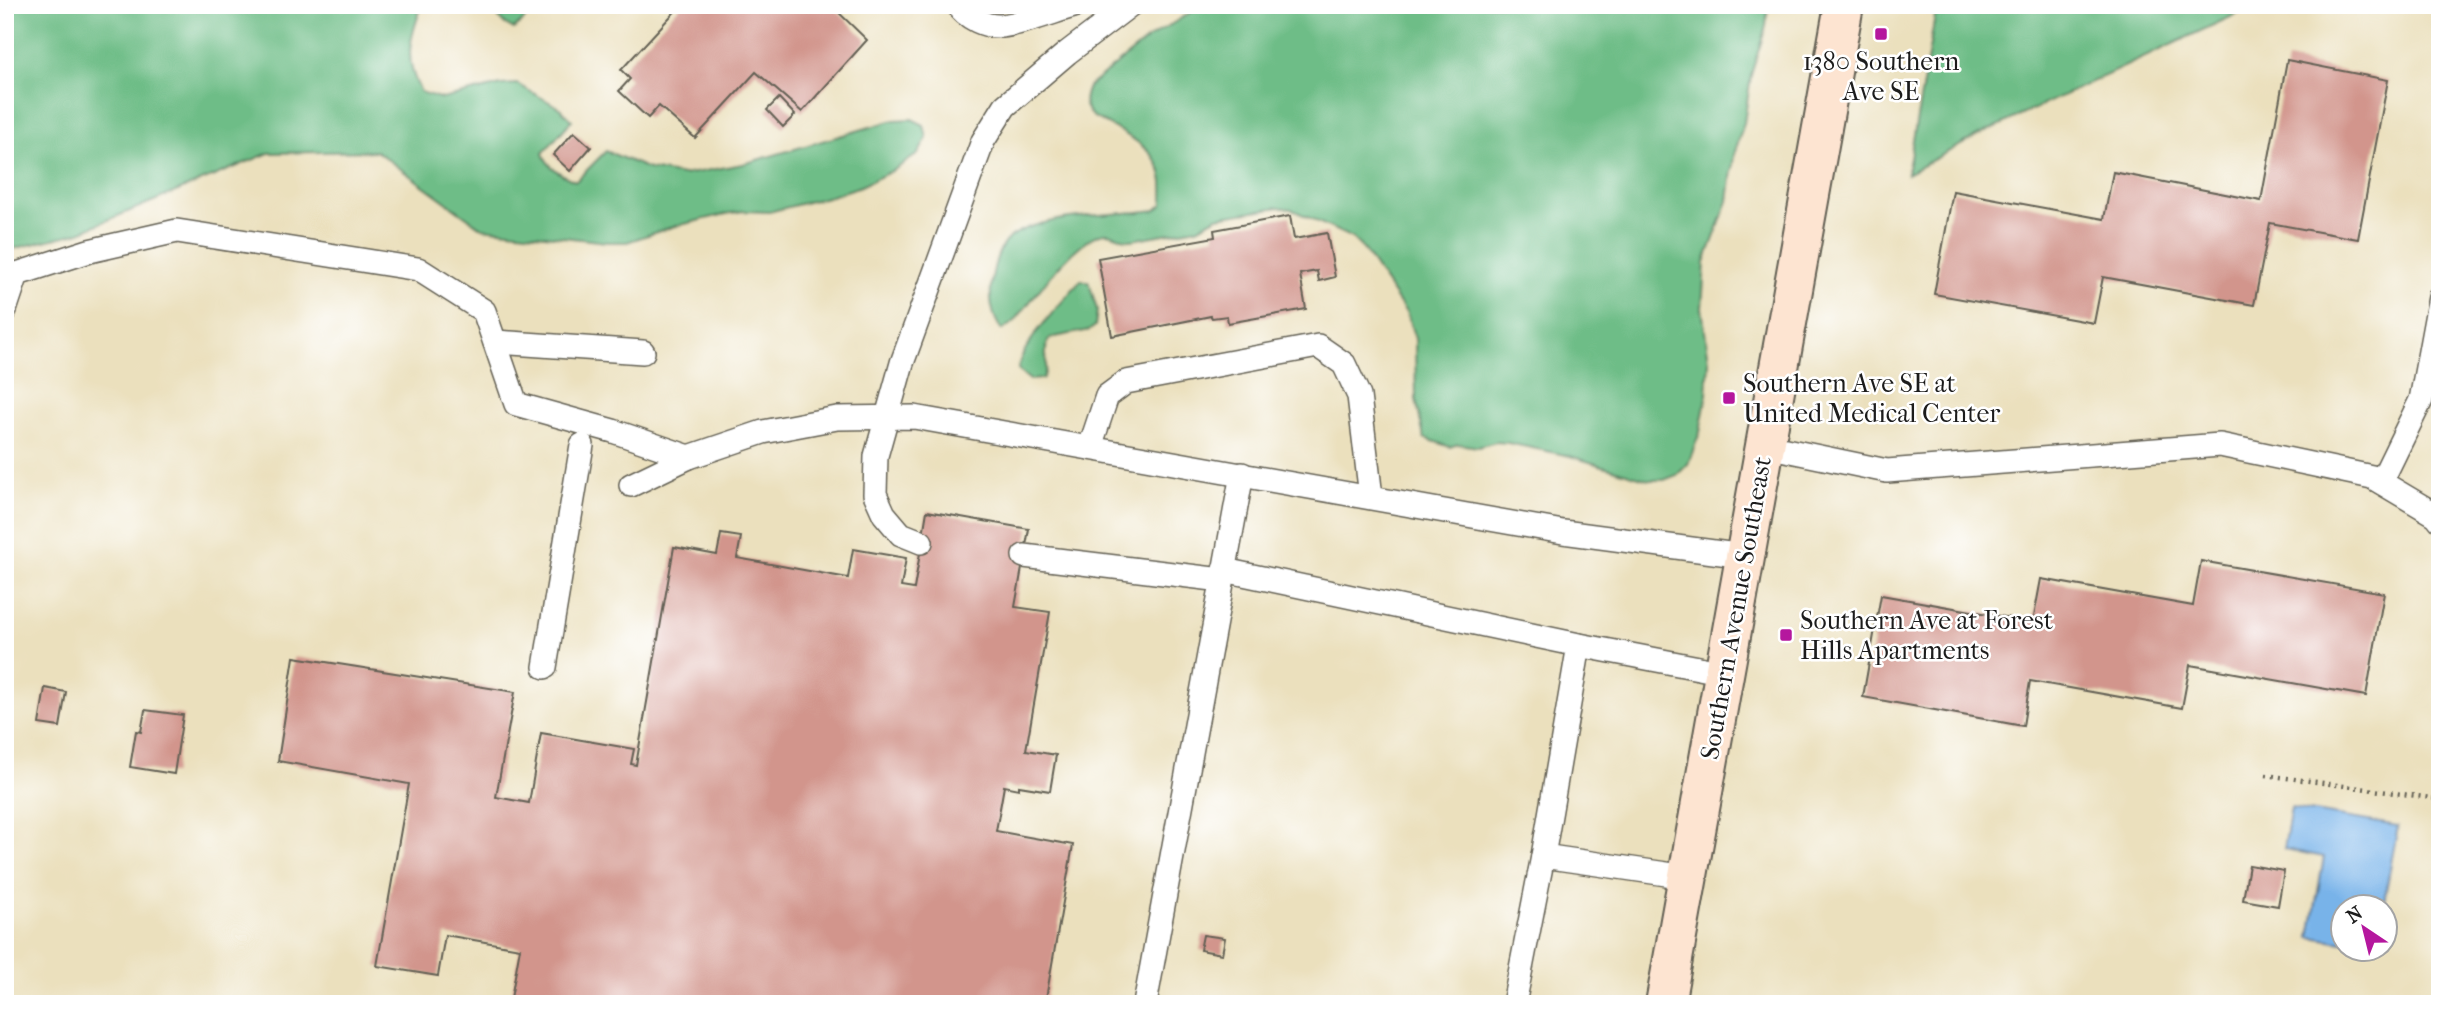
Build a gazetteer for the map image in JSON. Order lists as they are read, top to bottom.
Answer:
{
  "streets": {
    "main road": ["Southern Avenue Southeast"]
  },
  "places": {
    "transit": ["1380 Southern Ave SE", "Southern Ave SE at United Medical Center", "Southern Ave at Forest Hills Apartments"]
  },
  "north": "top left"
}
